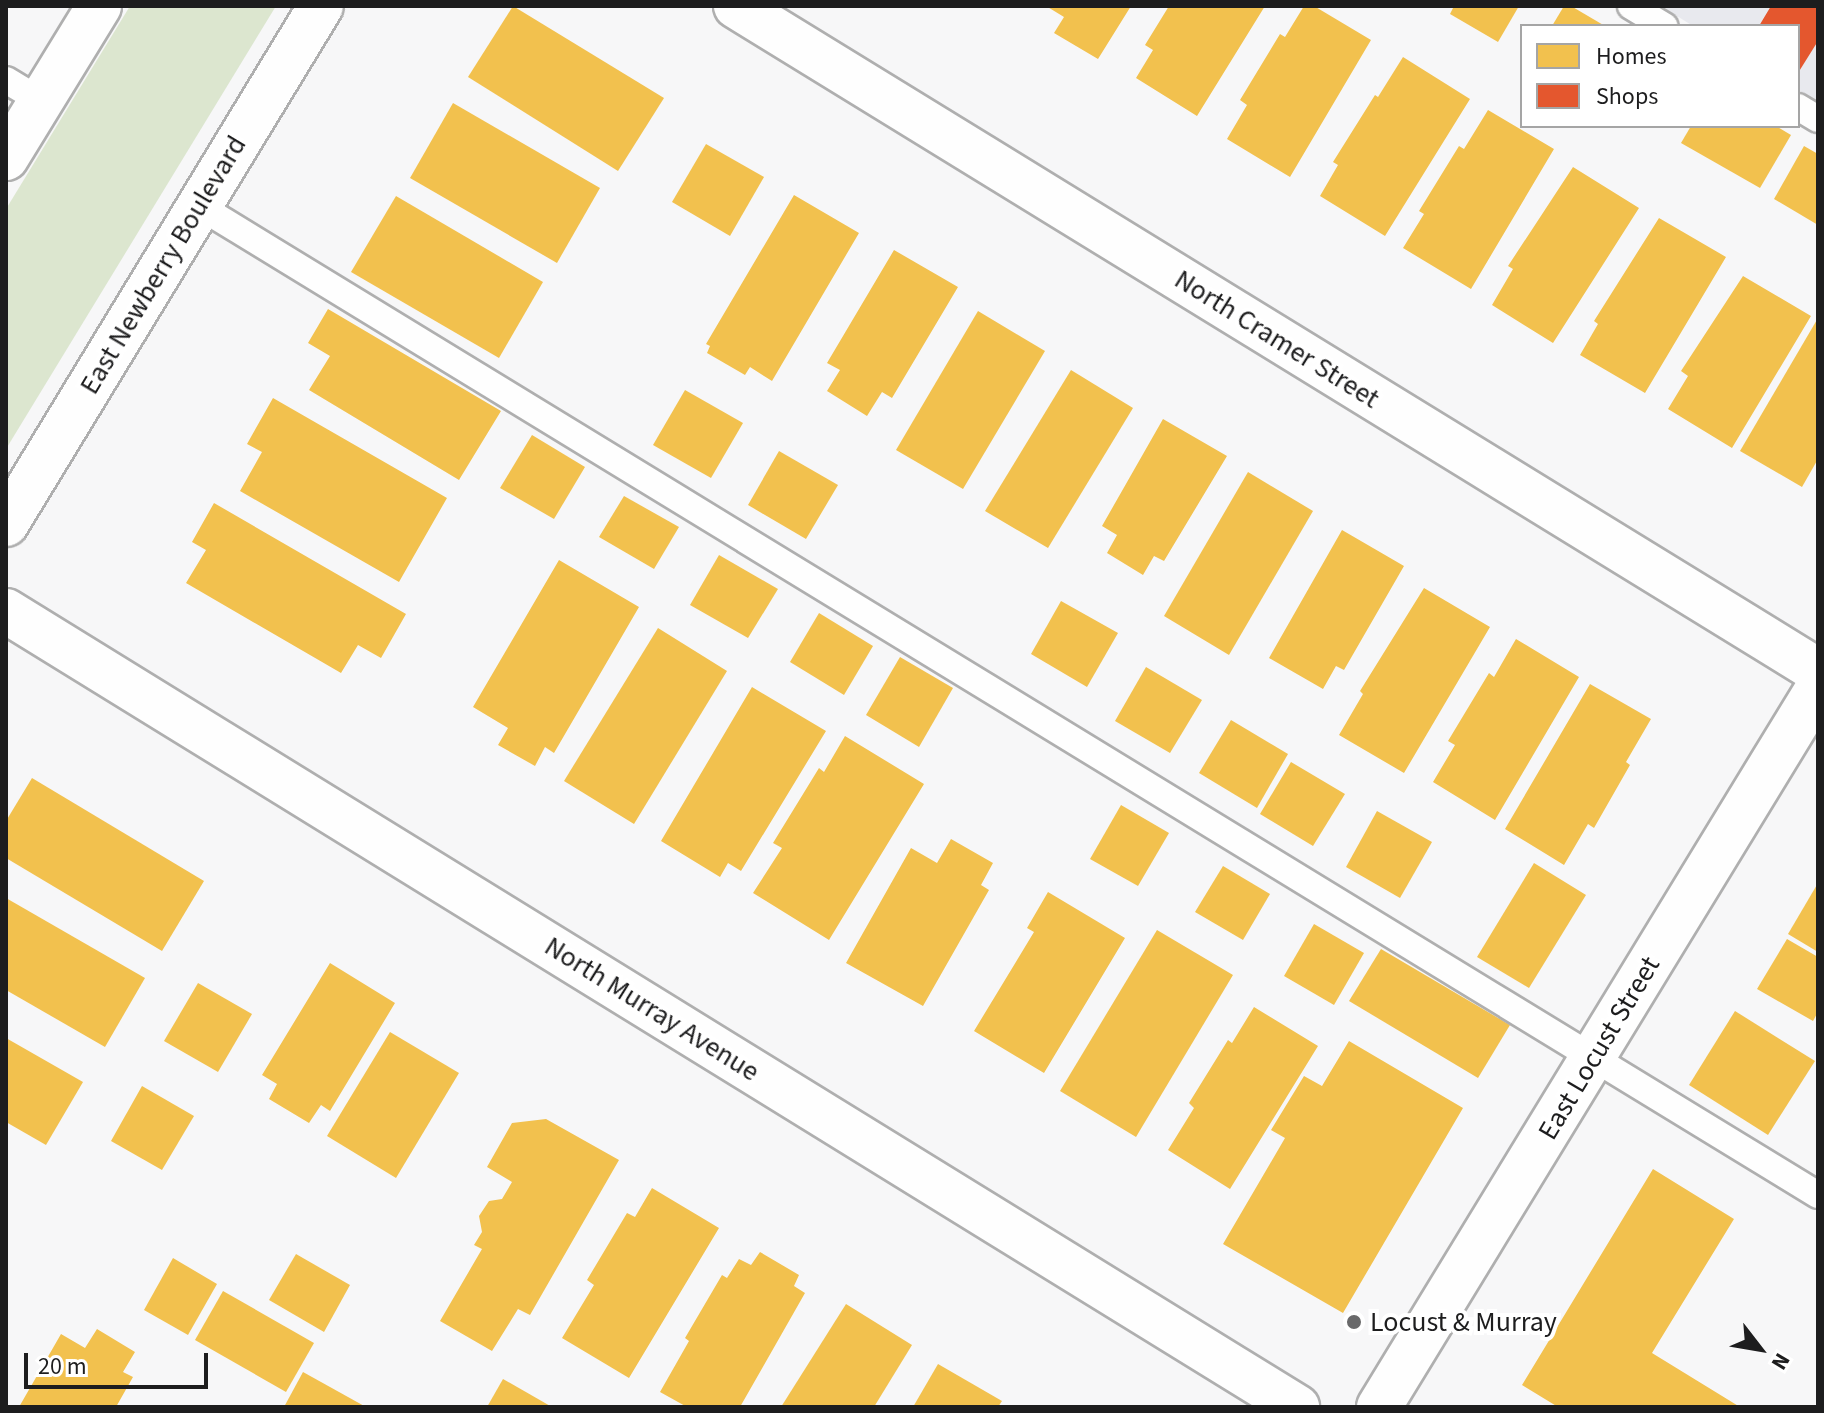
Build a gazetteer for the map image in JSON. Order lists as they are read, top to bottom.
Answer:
{
  "streets": {
    "street": [
      "East Newberry Boulevard",
      "North Cramer Street",
      "North Murray Avenue",
      "East Locust Street"
    ]
  },
  "places": ["Locust & Murray"],
  "legend": ["Homes", "Shops"],
  "scale_bar": "20 m",
  "north": "bottom right"
}
